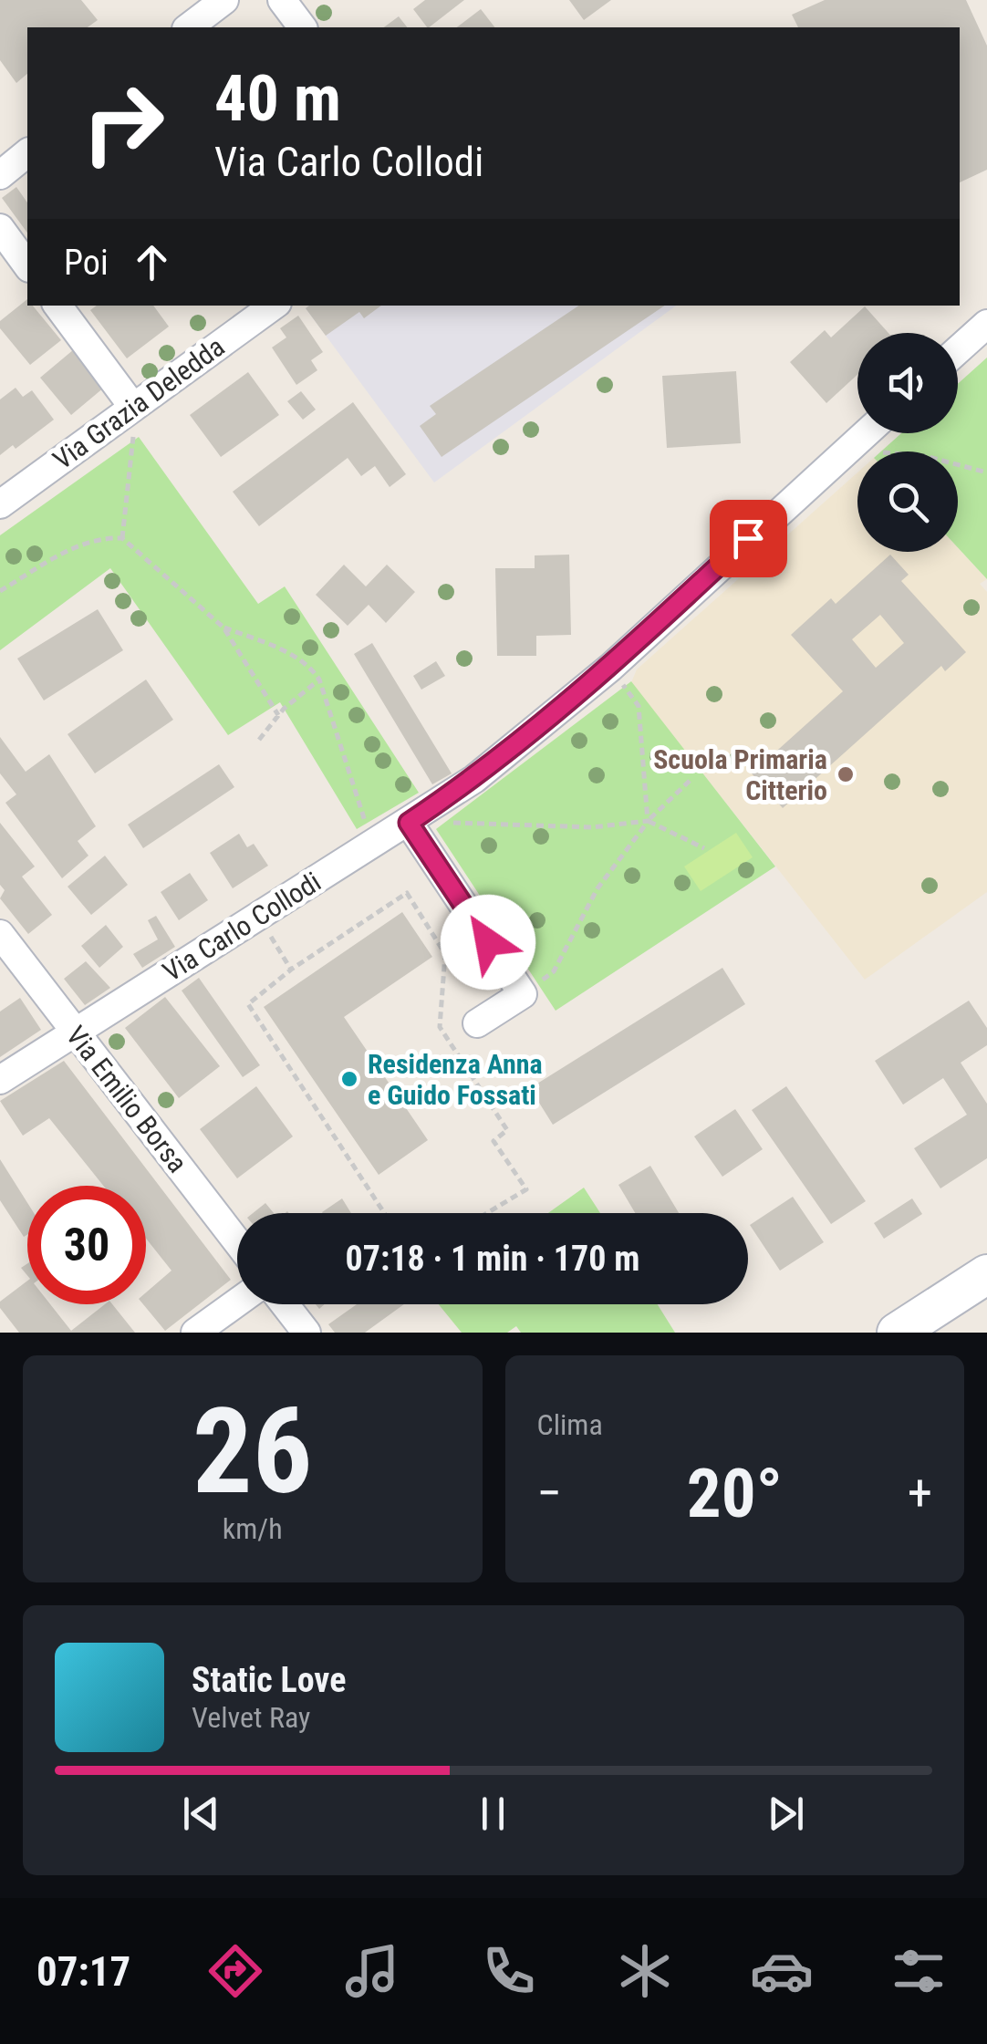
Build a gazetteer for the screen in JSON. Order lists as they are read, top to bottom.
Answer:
{
  "streets": {
    "street": ["Via Grazia Deledda", "Via Carlo Collodi", "Via Emilio Borsa"]
  },
  "crossings": [
    ["Via Carlo Collodi", "Via Emilio Borsa"]
  ],
  "places": ["Scuola Primaria Citterio", "Residenza Anna e Guido Fossati"],
  "page": {
    "turn": ["40 m", "Via Carlo Collodi"],
    "then": "Poi",
    "limit": "30",
    "trip": "07:18 · 1 min · 170 m",
    "tile": [
      ["26", "km/h"],
      "Clima"
    ],
    "heat": ["−", "20°", "+"],
    "song": ["Static Love", "Velvet Ray"],
    "tabs": "07:17"
  }
}
